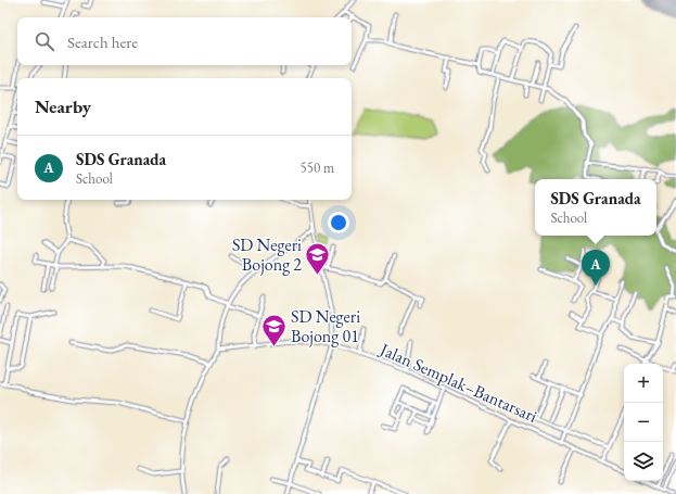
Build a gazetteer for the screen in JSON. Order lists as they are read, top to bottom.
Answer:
{
  "streets": {
    "street": ["Jalan Semplak–Bantarsari"]
  },
  "places": {
    "school or university": ["SD Negeri Bojong 2", "SD Negeri Bojong 01"]
  },
  "page": {
    "search": "Search here",
    "heading": "Nearby",
    "list": [
      {
        "mark": "A",
        "name": "SDS Granada",
        "note": "School",
        "value": "550 m"
      }
    ],
    "popup": ["SDS Granada", "School"],
    "pins": "A",
    "map_buttons": ["+", "−"]
  }
}
